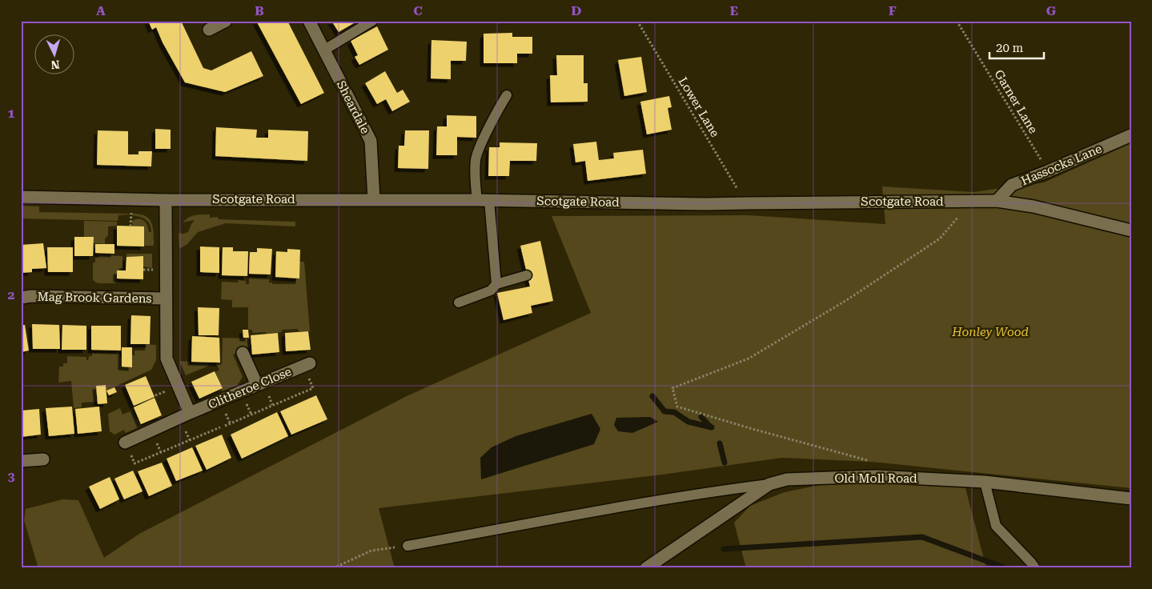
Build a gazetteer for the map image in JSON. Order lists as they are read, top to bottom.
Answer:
{
  "streets": {
    "street": [
      "Sheardale",
      "Hassocks Lane",
      "Scotgate Road",
      "Mag Brook Gardens",
      "Clitheroe Close",
      "Old Moll Road"
    ],
    "path": ["Garner Lane", "Lower Lane"]
  },
  "crossings": [
    ["Garner Lane", "Hassocks Lane"],
    ["Sheardale", "Scotgate Road"],
    ["Lower Lane", "Scotgate Road"],
    ["Hassocks Lane", "Scotgate Road"],
    ["Scotgate Road", "Mag Brook Gardens"]
  ],
  "parks": ["Honley Wood"],
  "scale_bar": "20 m",
  "north": "bottom",
  "grid": {
    "columns": [
      "A",
      "B",
      "C",
      "D",
      "E",
      "F",
      "G"
    ],
    "rows": ["1", "2", "3"]
  }
}
